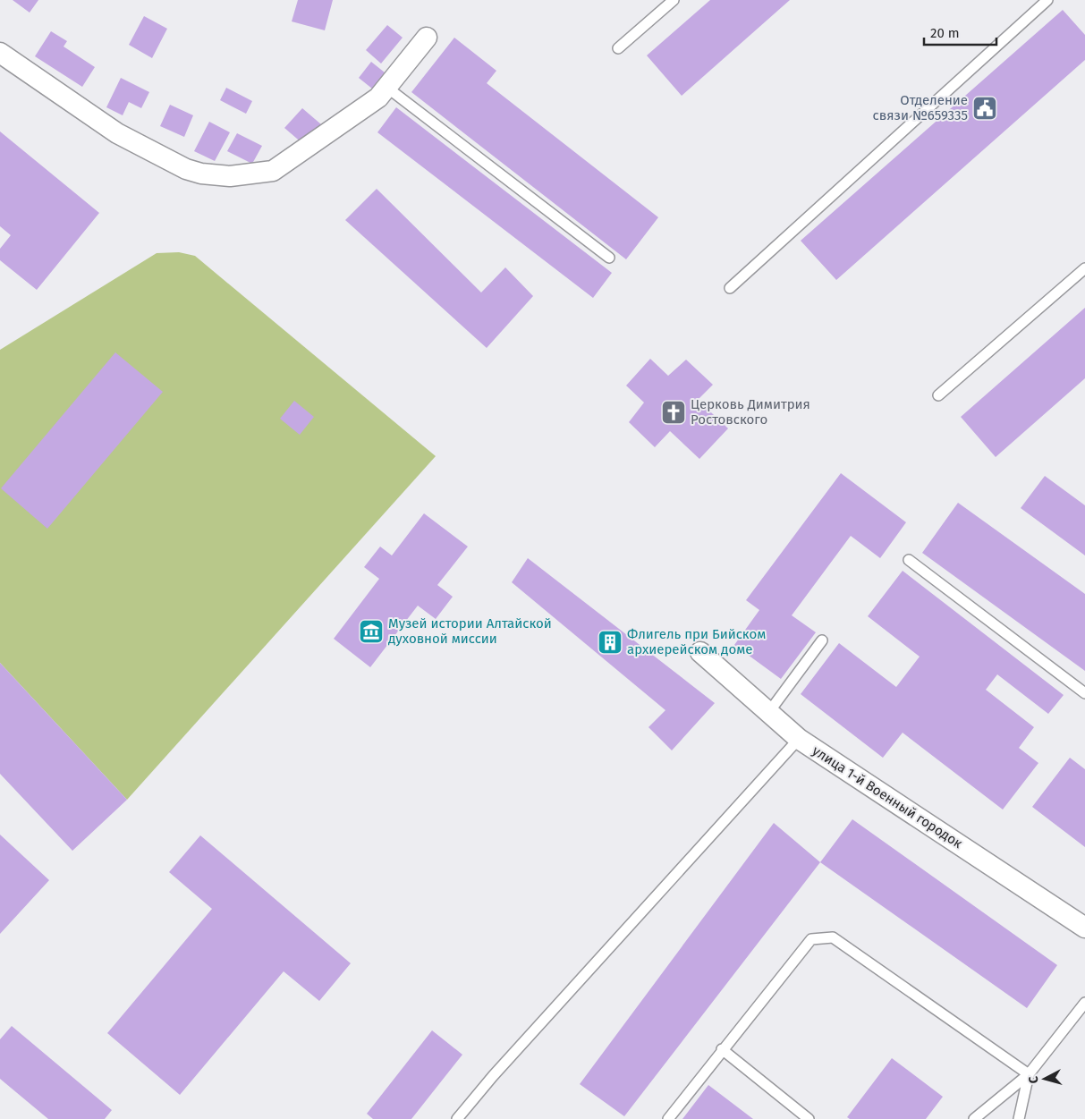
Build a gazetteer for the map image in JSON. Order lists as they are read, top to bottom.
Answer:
{
  "streets": {
    "street": ["улица 1-й Военный городок"]
  },
  "places": {
    "public building": ["Отделение связи №659335"],
    "church": ["Церковь Димитрия Ростовского"],
    "museum": ["Музей истории Алтайской духовной миссии"],
    "building": ["Флигель при Бийском архиерейском доме"]
  },
  "scale_bar": "20 m",
  "north": "left"
}
